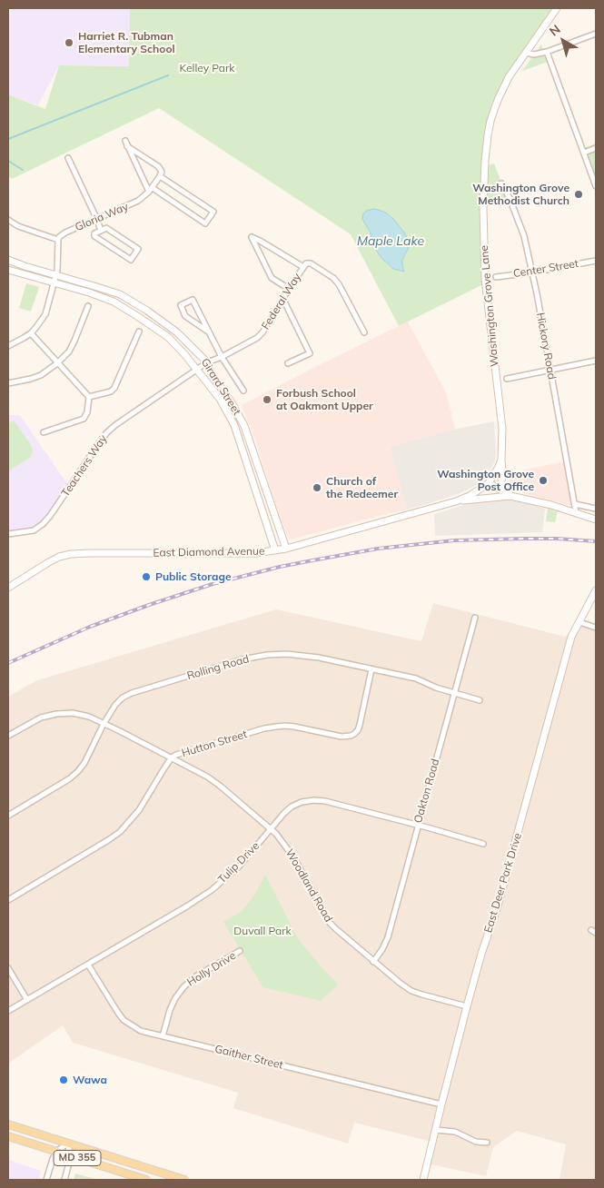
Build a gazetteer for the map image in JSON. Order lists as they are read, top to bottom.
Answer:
{
  "streets": {
    "main road": ["MD 355"],
    "street": [
      "Gloria Way",
      "Center Street",
      "Federal Way",
      "Washington Grove Lane",
      "Hickory Road",
      "Girard Street",
      "Teachers Way",
      "East Diamond Avenue",
      "Rolling Road",
      "Hutton Street",
      "Oakton Road",
      "Tulip Drive",
      "East Deer Park Drive",
      "Woodland Road",
      "Holly Drive",
      "Gaither Street"
    ]
  },
  "crossings": [
    ["Center Street", "Hickory Road"],
    ["Federal Way", "Girard Street"],
    ["Federal Way", "Teachers Way"],
    ["Washington Grove Lane", "East Diamond Avenue"],
    ["Girard Street", "Teachers Way"],
    ["Girard Street", "East Diamond Avenue"],
    ["Rolling Road", "Hutton Street"],
    ["Rolling Road", "Oakton Road"],
    ["Rolling Road", "Woodland Road"],
    ["Hutton Street", "Woodland Road"],
    ["Oakton Road", "Tulip Drive"],
    ["Oakton Road", "Woodland Road"],
    ["Tulip Drive", "Woodland Road"],
    ["Tulip Drive", "Gaither Street"],
    ["East Deer Park Drive", "Woodland Road"],
    ["East Deer Park Drive", "Gaither Street"],
    ["Holly Drive", "Gaither Street"]
  ],
  "water": ["Maple Lake"],
  "parks": ["Kelley Park", "Duvall Park"],
  "places": [
    "Harriet R. Tubman Elementary School",
    "Washington Grove Methodist Church",
    "Forbush School at Oakmont Upper",
    "Washington Grove Post Office",
    "Church of the Redeemer",
    "Public Storage",
    "Wawa"
  ],
  "north": "top left"
}
